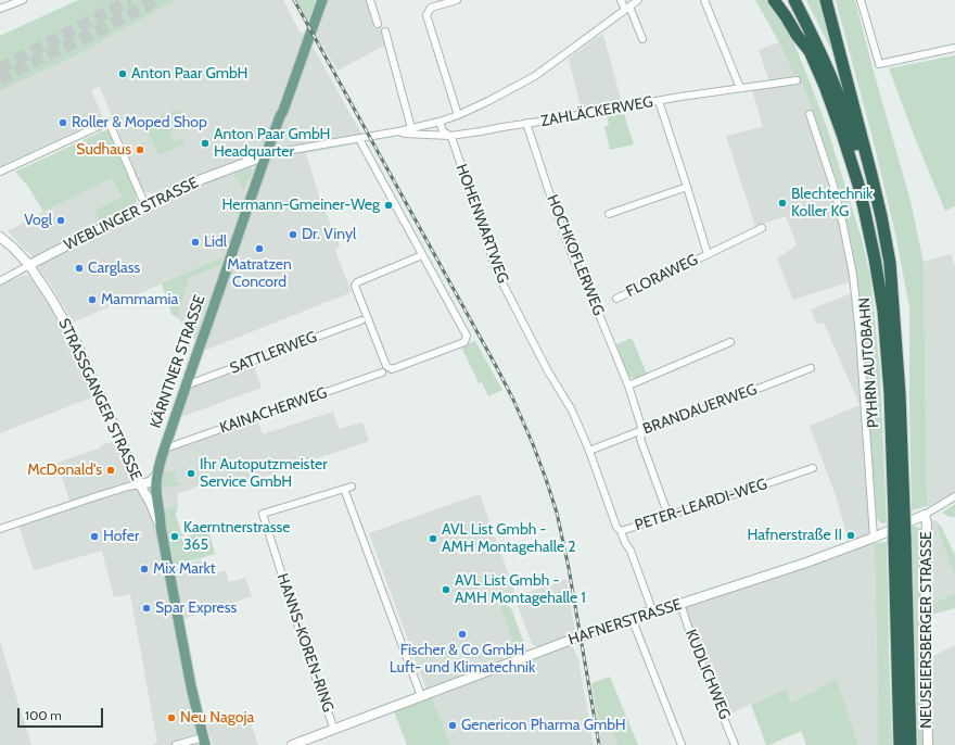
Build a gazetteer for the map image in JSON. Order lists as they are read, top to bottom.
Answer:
{
  "streets": {
    "highway": ["PYHRN AUTOBAHN"],
    "main road": ["KÄRNTNER STRASSE"],
    "street": [
      "ZAHLÄCKERWEG",
      "WEBLINGER STRASSE",
      "HOHENWARTWEG",
      "HOCHKOFLERWEG",
      "FLORAWEG",
      "SATTLERWEG",
      "STRASSGANGER STRASSE",
      "BRANDAUERWEG",
      "KAINACHERWEG",
      "PETER-LEARDI-WEG",
      "HAFNERSTRASSE",
      "NEUSEIERSBERGER STRASSE",
      "HANNS-KOREN-RING",
      "KUDLICHWEG"
    ]
  },
  "crossings": [
    ["ZAHLÄCKERWEG", "HOHENWARTWEG"],
    ["ZAHLÄCKERWEG", "HOCHKOFLERWEG"],
    ["ZAHLÄCKERWEG", "FLORAWEG"],
    ["WEBLINGER STRASSE", "KÄRNTNER STRASSE"],
    ["WEBLINGER STRASSE", "STRASSGANGER STRASSE"],
    ["HOHENWARTWEG", "BRANDAUERWEG"],
    ["HOCHKOFLERWEG", "BRANDAUERWEG"],
    ["HOCHKOFLERWEG", "PETER-LEARDI-WEG"],
    ["SATTLERWEG", "KÄRNTNER STRASSE"],
    ["KÄRNTNER STRASSE", "STRASSGANGER STRASSE"],
    ["KÄRNTNER STRASSE", "KAINACHERWEG"],
    ["PETER-LEARDI-WEG", "HAFNERSTRASSE"],
    ["HAFNERSTRASSE", "NEUSEIERSBERGER STRASSE"],
    ["HAFNERSTRASSE", "HANNS-KOREN-RING"],
    ["HAFNERSTRASSE", "KUDLICHWEG"]
  ],
  "places": [
    "Anton Paar GmbH",
    "Roller & Moped Shop",
    "Anton Paar GmbH Headquarter",
    "Sudhaus",
    "Blechtechnik Koller KG",
    "Hermann-Gmeiner-Weg",
    "Vogl",
    "Dr. Vinyl",
    "Lidl",
    "Matratzen Concord",
    "Carglass",
    "Mammamia",
    "McDonald's",
    "Ihr Autoputzmeister Service GmbH",
    "Hafnerstraße II",
    "Hofer",
    "Kaerntnerstrasse 365",
    "AVL List Gmbh - AMH Montagehalle 2",
    "Mix Markt",
    "AVL List Gmbh - AMH Montagehalle 1",
    "Spar Express",
    "Fischer & Co GmbH Luft- und Klimatechnik",
    "Neu Nagoja",
    "Genericon Pharma GmbH"
  ],
  "scale_bar": "100 m"
}
